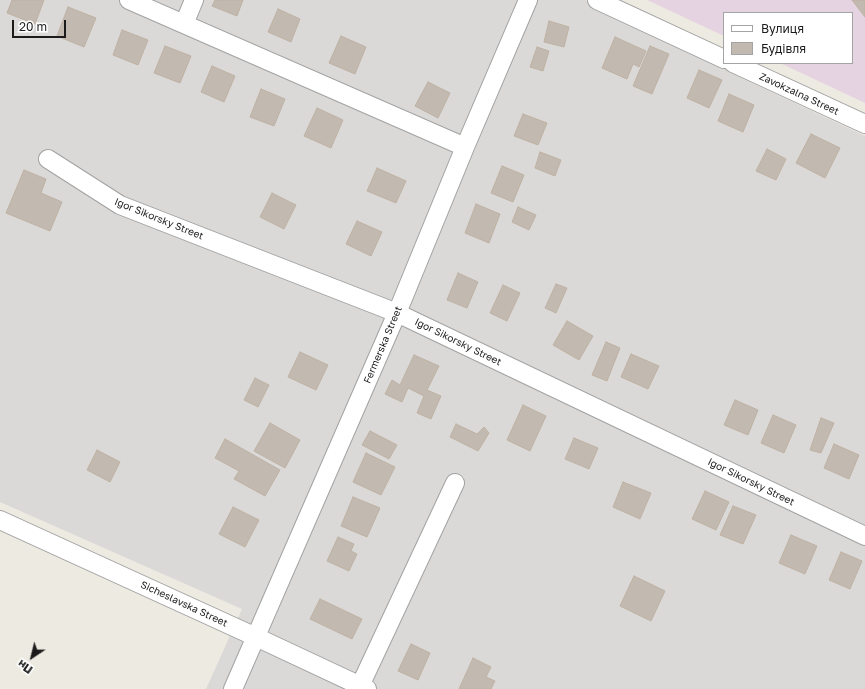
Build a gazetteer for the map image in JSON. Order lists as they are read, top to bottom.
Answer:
{
  "streets": {
    "street": [
      "Zavokzalna Street",
      "Igor Sikorsky Street",
      "Fermerska Street",
      "Sicheslavska Street"
    ]
  },
  "crossings": [
    ["Igor Sikorsky Street", "Fermerska Street"],
    ["Fermerska Street", "Sicheslavska Street"]
  ],
  "legend": ["Вулиця", "Будівля"],
  "scale_bar": "20 m",
  "north": "bottom left"
}
